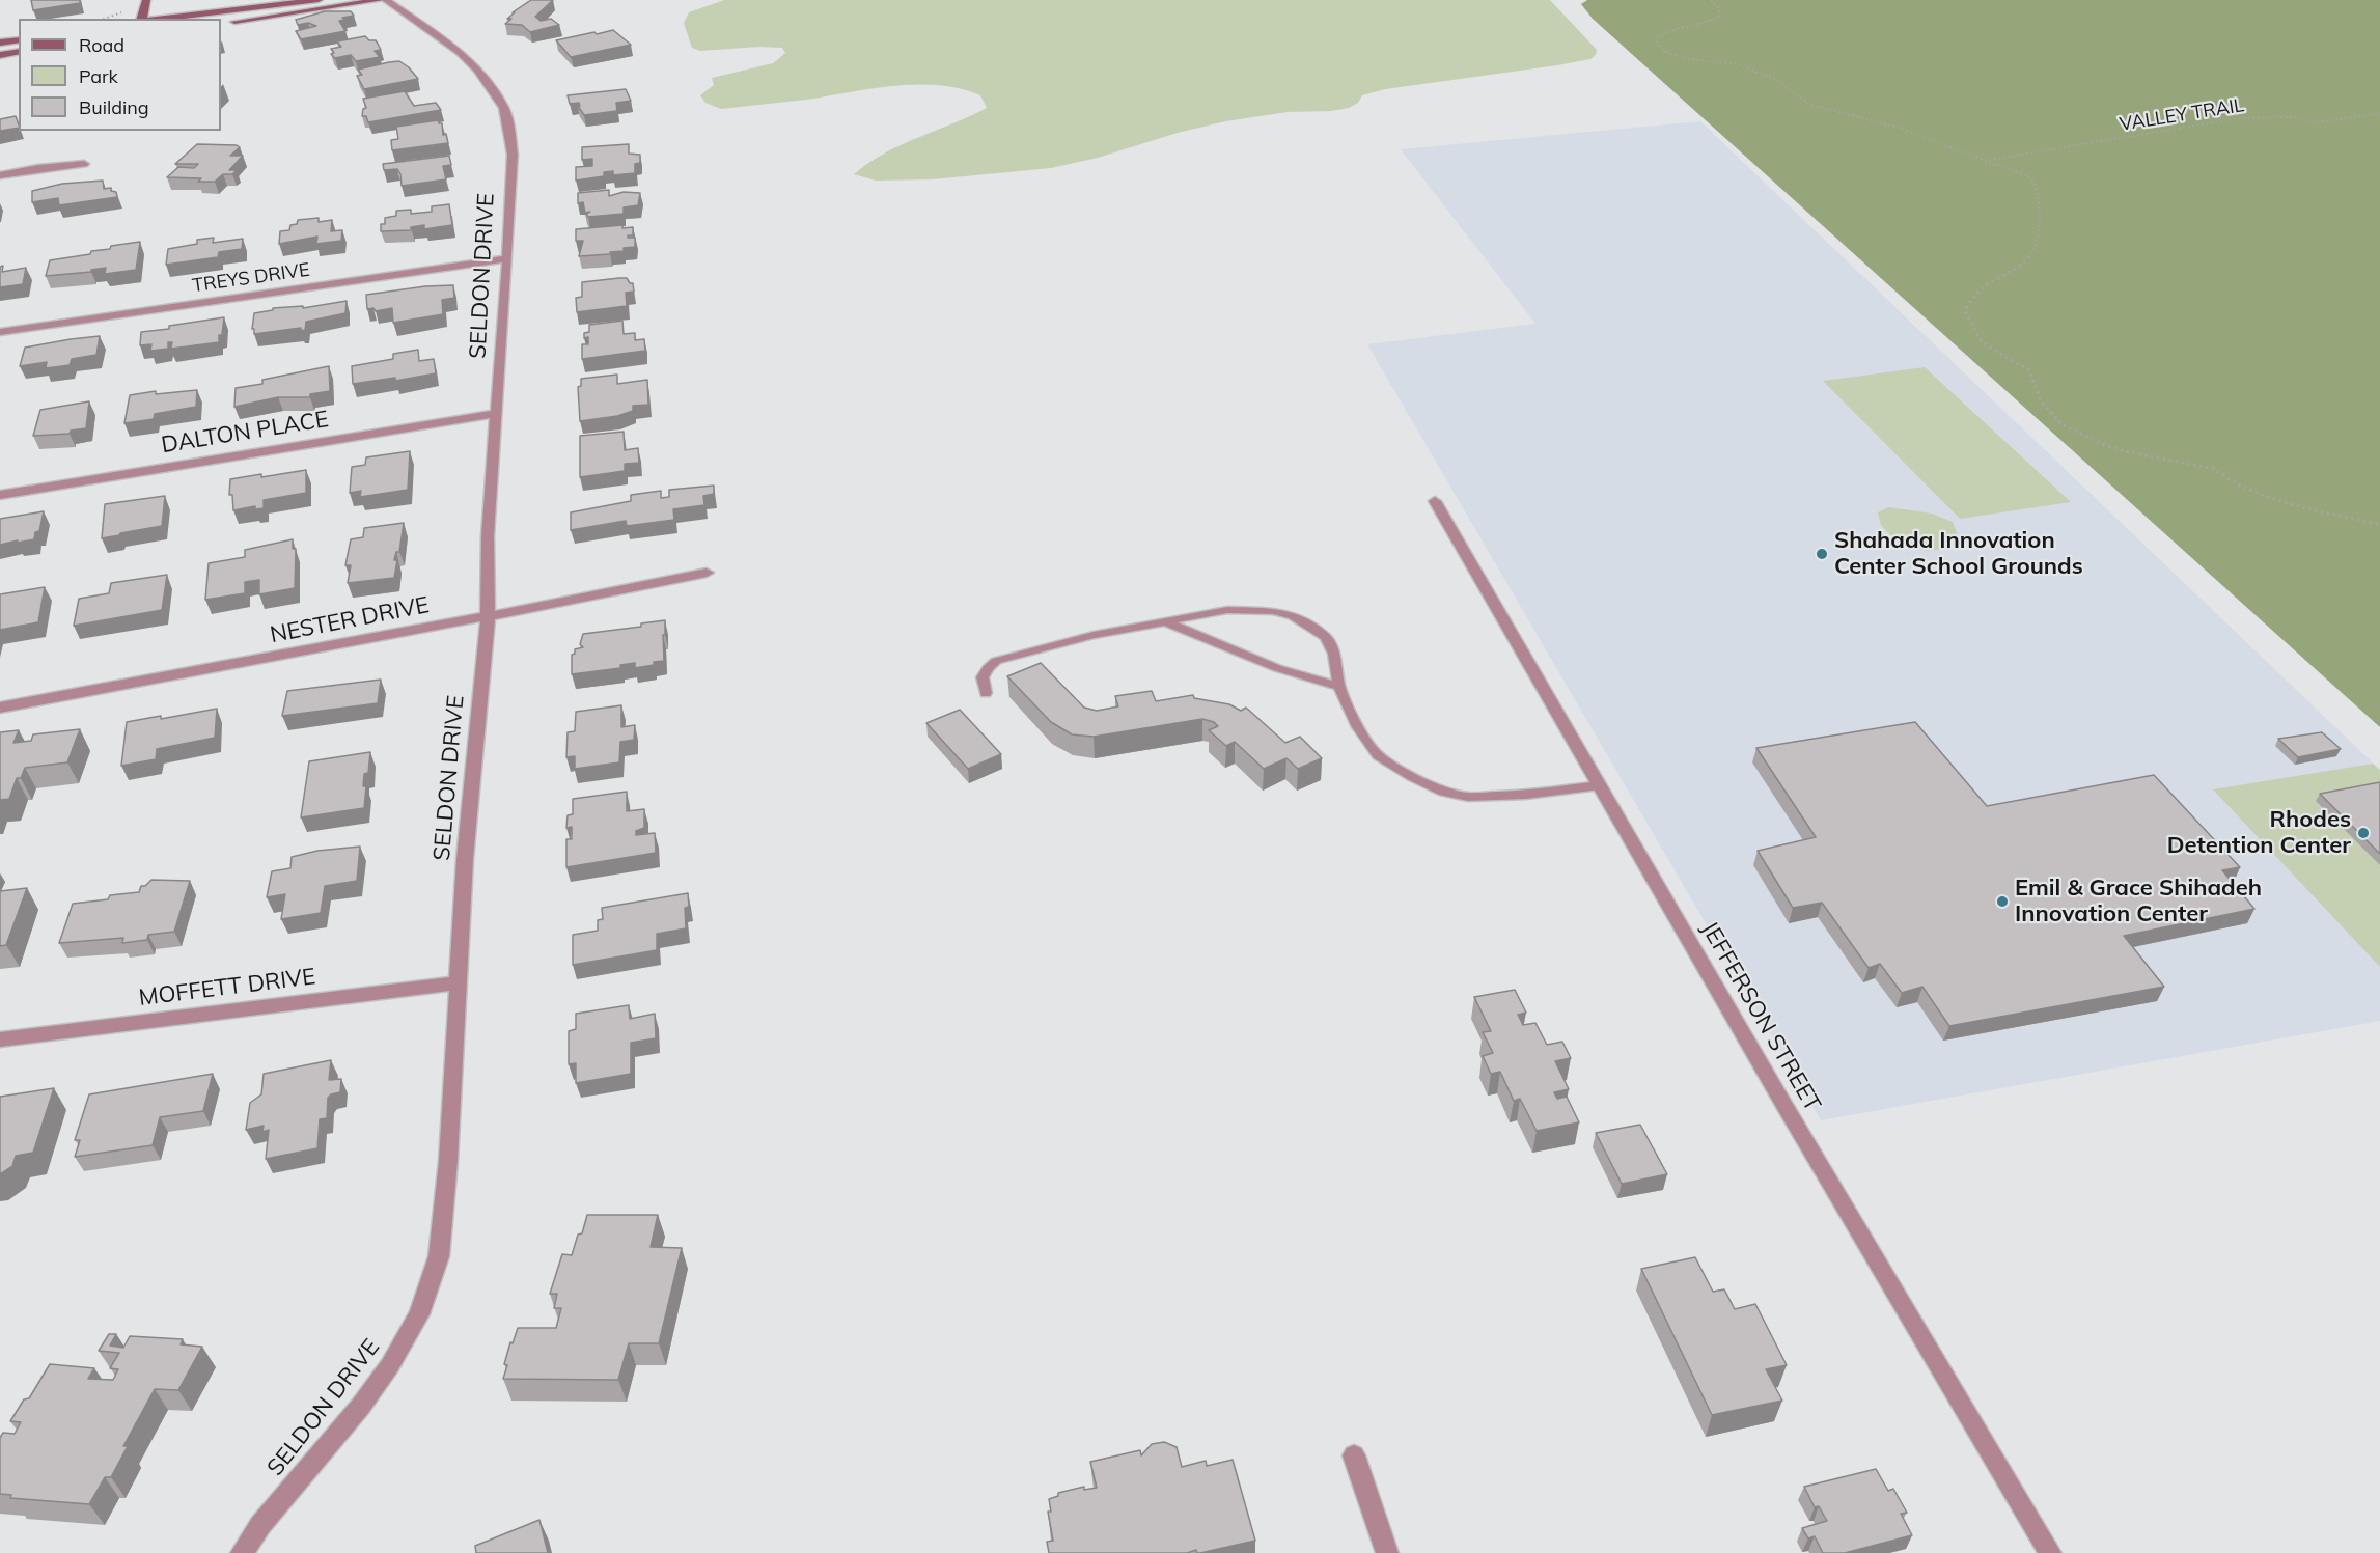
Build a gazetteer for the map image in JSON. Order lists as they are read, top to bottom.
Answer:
{
  "streets": {
    "street": [
      "SELDON DRIVE",
      "TREYS DRIVE",
      "DALTON PLACE",
      "NESTER DRIVE",
      "MOFFETT DRIVE",
      "JEFFERSON STREET"
    ],
    "path": ["VALLEY TRAIL"]
  },
  "crossings": [
    ["SELDON DRIVE", "TREYS DRIVE"],
    ["SELDON DRIVE", "DALTON PLACE"],
    ["SELDON DRIVE", "NESTER DRIVE"],
    ["SELDON DRIVE", "MOFFETT DRIVE"]
  ],
  "places": ["Shahada Innovation Center School Grounds", "Rhodes Detention Center", "Emil & Grace Shihadeh Innovation Center"],
  "legend": ["Road", "Park", "Building"]
}
